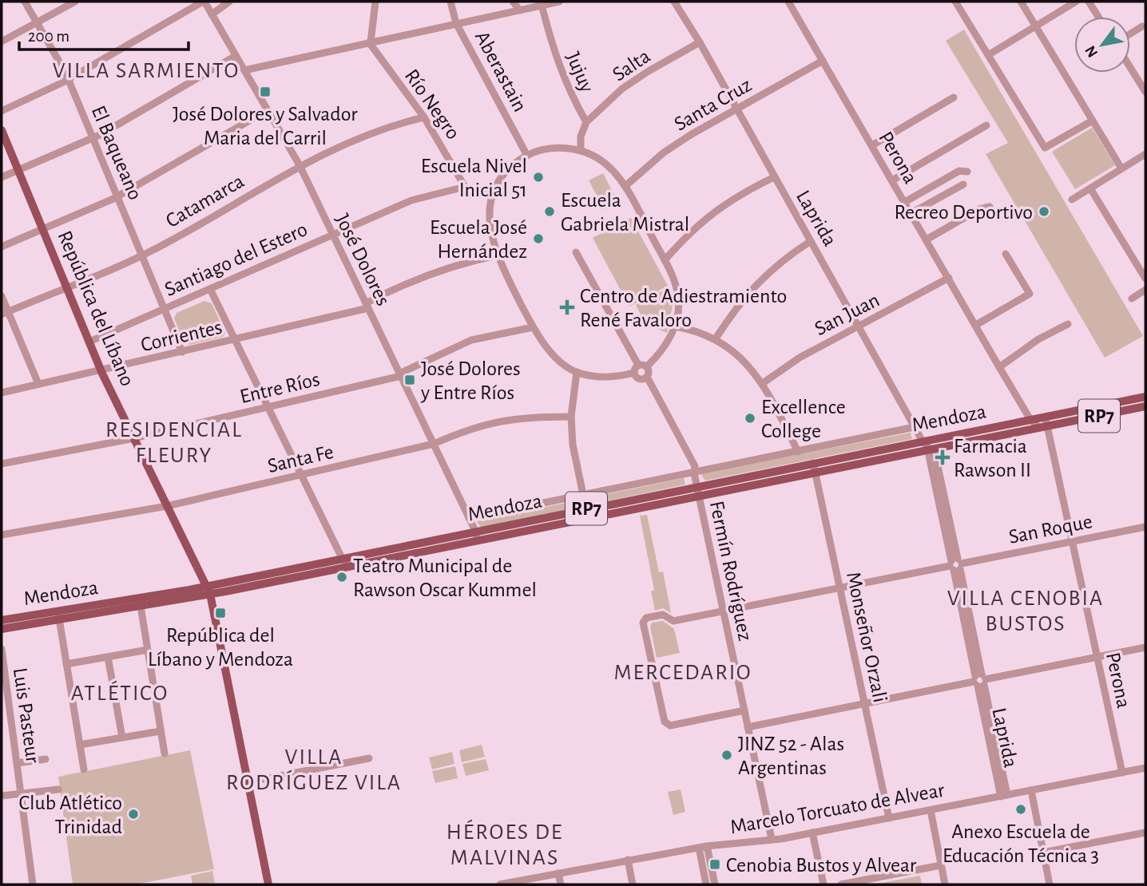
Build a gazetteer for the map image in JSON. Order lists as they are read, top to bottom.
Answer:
{
  "streets": {
    "main road": ["República del Líbano", "RP7", "Mendoza"],
    "street": [
      "Salta",
      "Aberastain",
      "Jujuy",
      "Río Negro",
      "Santa Cruz",
      "El Baqueano",
      "Perona",
      "Catamarca",
      "Laprida",
      "Santiago del Estero",
      "José Dolores",
      "San Juan",
      "Corrientes",
      "Entre Ríos",
      "Santa Fe",
      "San Roque",
      "Fermín Rodríguez",
      "Monseñor Orzali",
      "Luis Pasteur",
      "Marcelo Torcuato de Alvear"
    ]
  },
  "crossings": [
    ["Salta", "Jujuy"],
    ["Salta", "Laprida"],
    ["Río Negro", "Catamarca"],
    ["Río Negro", "Santiago del Estero"],
    ["Santa Cruz", "Perona"],
    ["Santa Cruz", "Laprida"],
    ["El Baqueano", "Catamarca"],
    ["El Baqueano", "Santiago del Estero"],
    ["El Baqueano", "Corrientes"],
    ["Perona", "San Juan"],
    ["Perona", "Mendoza"],
    ["Perona", "San Roque"],
    ["Perona", "Marcelo Torcuato de Alvear"],
    ["Catamarca", "José Dolores"],
    ["Catamarca", "República del Líbano"],
    ["Laprida", "San Juan"],
    ["Laprida", "Mendoza"],
    ["Laprida", "San Roque"],
    ["Laprida", "Marcelo Torcuato de Alvear"],
    ["Santiago del Estero", "José Dolores"],
    ["Santiago del Estero", "República del Líbano"],
    ["José Dolores", "Corrientes"],
    ["José Dolores", "Entre Ríos"],
    ["José Dolores", "Mendoza"],
    ["José Dolores", "Santa Fe"],
    ["República del Líbano", "Corrientes"],
    ["República del Líbano", "Entre Ríos"],
    ["República del Líbano", "Mendoza"],
    ["República del Líbano", "Santa Fe"],
    ["Mendoza", "Fermín Rodríguez"],
    ["Mendoza", "Monseñor Orzali"],
    ["San Roque", "Fermín Rodríguez"],
    ["San Roque", "Monseñor Orzali"],
    ["Fermín Rodríguez", "Marcelo Torcuato de Alvear"],
    ["Monseñor Orzali", "Marcelo Torcuato de Alvear"]
  ],
  "districts": [
    "VILLA SARMIENTO",
    "RESIDENCIAL FLEURY",
    "VILLA CENOBIA BUSTOS",
    "MERCEDARIO",
    "ATLÉTICO",
    "VILLA RODRÍGUEZ VILA",
    "HÉROES DE MALVINAS"
  ],
  "places": {
    "transit": [
      "José Dolores y Salvador Maria del Carril",
      "José Dolores y Entre Ríos",
      "República del Líbano y Mendoza",
      "Cenobia Bustos y Alvear"
    ],
    "other": [
      "Escuela Nivel Inicial 51",
      "Escuela Gabriela Mistral",
      "Recreo Deportivo",
      "Escuela José Hernández",
      "Excellence College",
      "Teatro Municipal de Rawson Oscar Kummel",
      "JINZ 52 - Alas Argentinas",
      "Anexo Escuela de Educación Técnica 3",
      "Club Atlético Trinidad"
    ],
    "health": ["Centro de Adiestramiento René Favaloro", "Farmacia Rawson II"]
  },
  "scale_bar": "200 m",
  "north": "bottom left"
}
